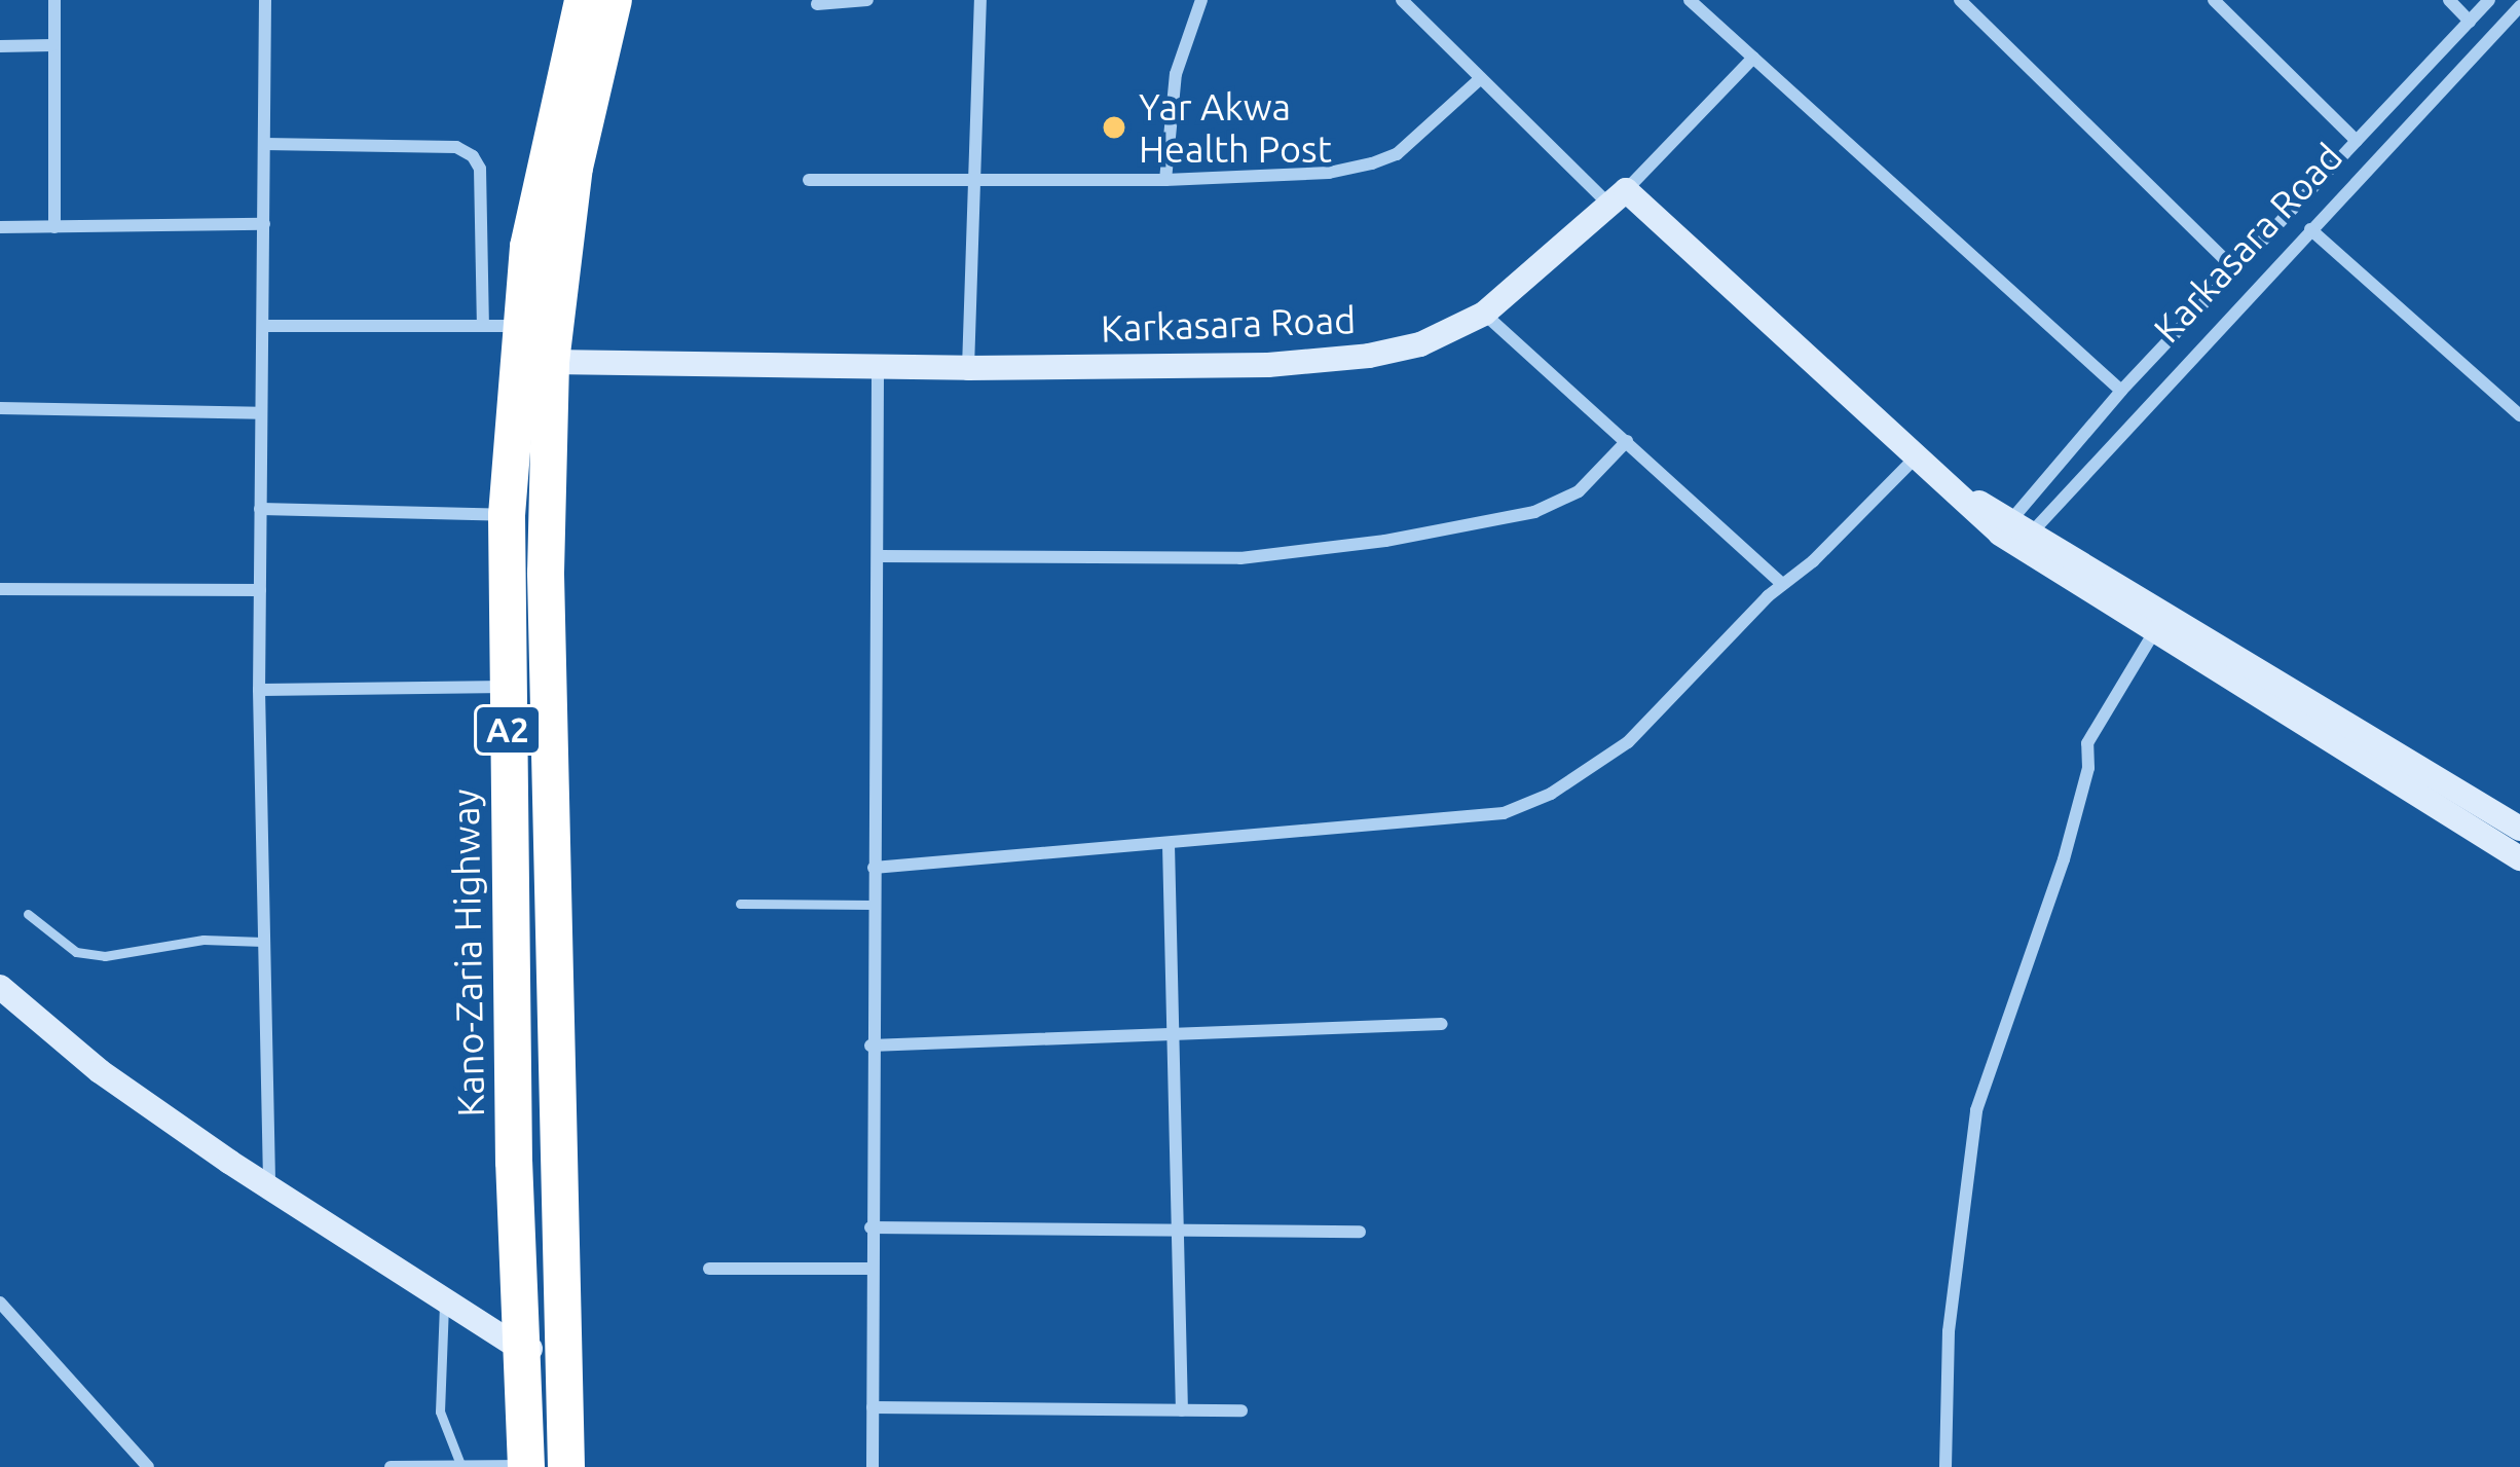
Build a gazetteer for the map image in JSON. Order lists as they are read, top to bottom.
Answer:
{
  "streets": {
    "highway": ["A2", "Kano-Zaria Highway"],
    "main road": ["Karkasara Road"]
  },
  "crossings": [
    ["Karkasara Road", "A2"]
  ],
  "places": ["Yar Akwa Health Post"]
}
